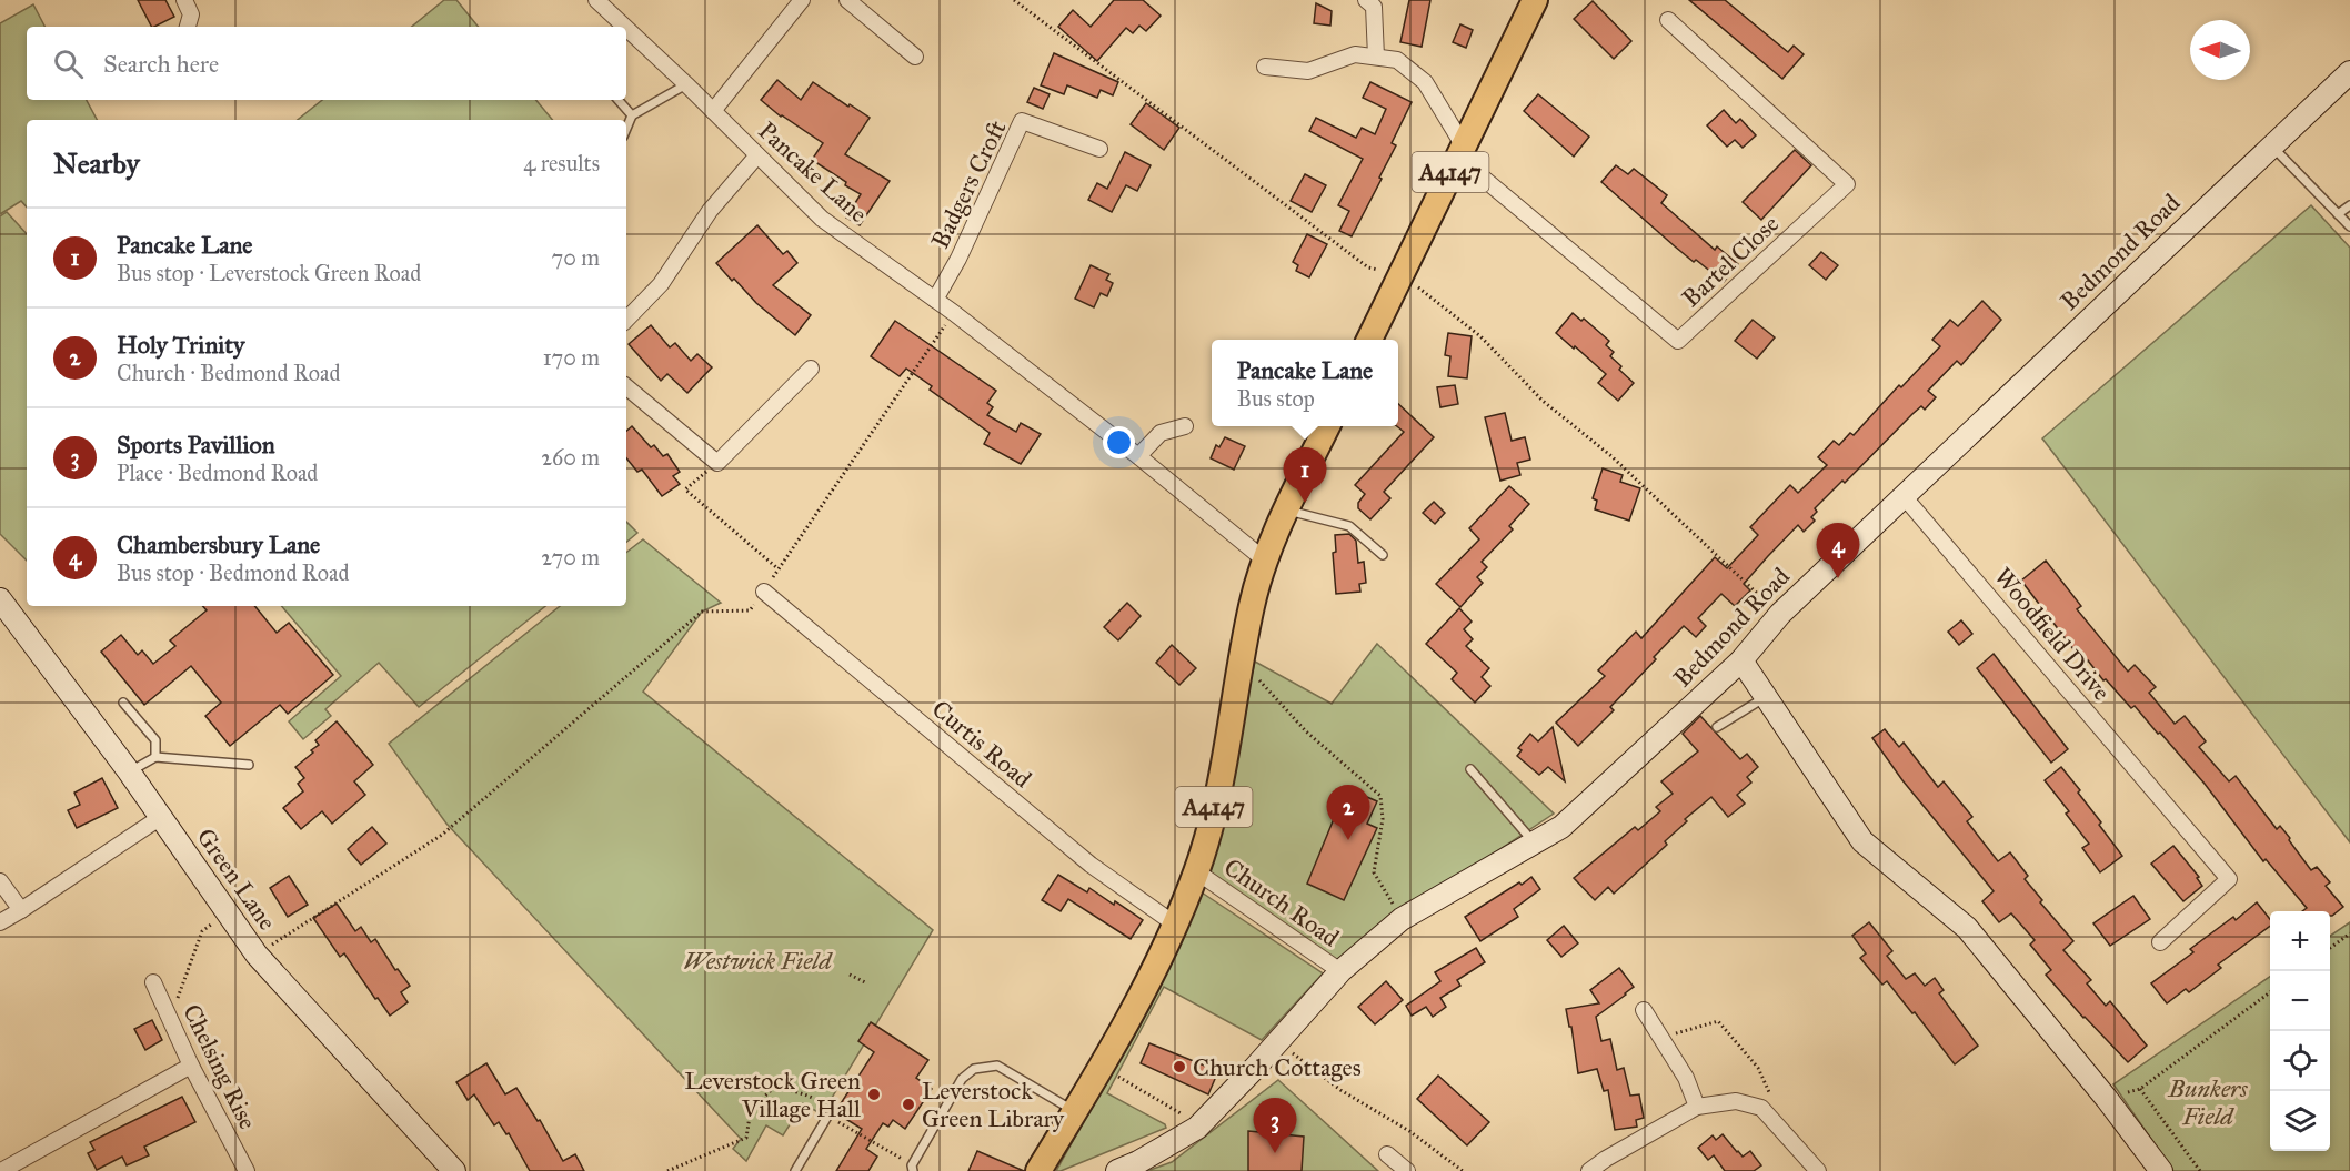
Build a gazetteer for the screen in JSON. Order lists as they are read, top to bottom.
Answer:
{
  "streets": {
    "main road": ["A4147"],
    "street": [
      "Pancake Lane",
      "Badgers Croft",
      "Bedmond Road",
      "Bartel Close",
      "Woodfield Drive",
      "Curtis Road",
      "Green Lane",
      "Church Road",
      "Chelsing Rise"
    ]
  },
  "crossings": [
    ["Pancake Lane", "A4147"],
    ["Pancake Lane", "Badgers Croft"],
    ["A4147", "Bartel Close"],
    ["A4147", "Curtis Road"],
    ["A4147", "Church Road"],
    ["Bedmond Road", "Woodfield Drive"],
    ["Bedmond Road", "Church Road"]
  ],
  "parks": ["Westwick Field", "Bunkers Field"],
  "places": ["Church Cottages", "Leverstock Green Village Hall", "Leverstock Green Library"],
  "north": "left",
  "page": {
    "search": "Search here",
    "heading": ["Nearby", "4 results"],
    "list": [
      {
        "mark": "1",
        "name": "Pancake Lane",
        "note": "Bus stop · Leverstock Green Road",
        "value": "70 m"
      },
      {
        "mark": "2",
        "name": "Holy Trinity",
        "note": "Church · Bedmond Road",
        "value": "170 m"
      },
      {
        "mark": "3",
        "name": "Sports Pavillion",
        "note": "Place · Bedmond Road",
        "value": "260 m"
      },
      {
        "mark": "4",
        "name": "Chambersbury Lane",
        "note": "Bus stop · Bedmond Road",
        "value": "270 m"
      }
    ],
    "popup": ["Pancake Lane", "Bus stop"],
    "pins": [
      "1",
      "4",
      "2",
      "3"
    ],
    "map_buttons": ["+", "−"]
  }
}
